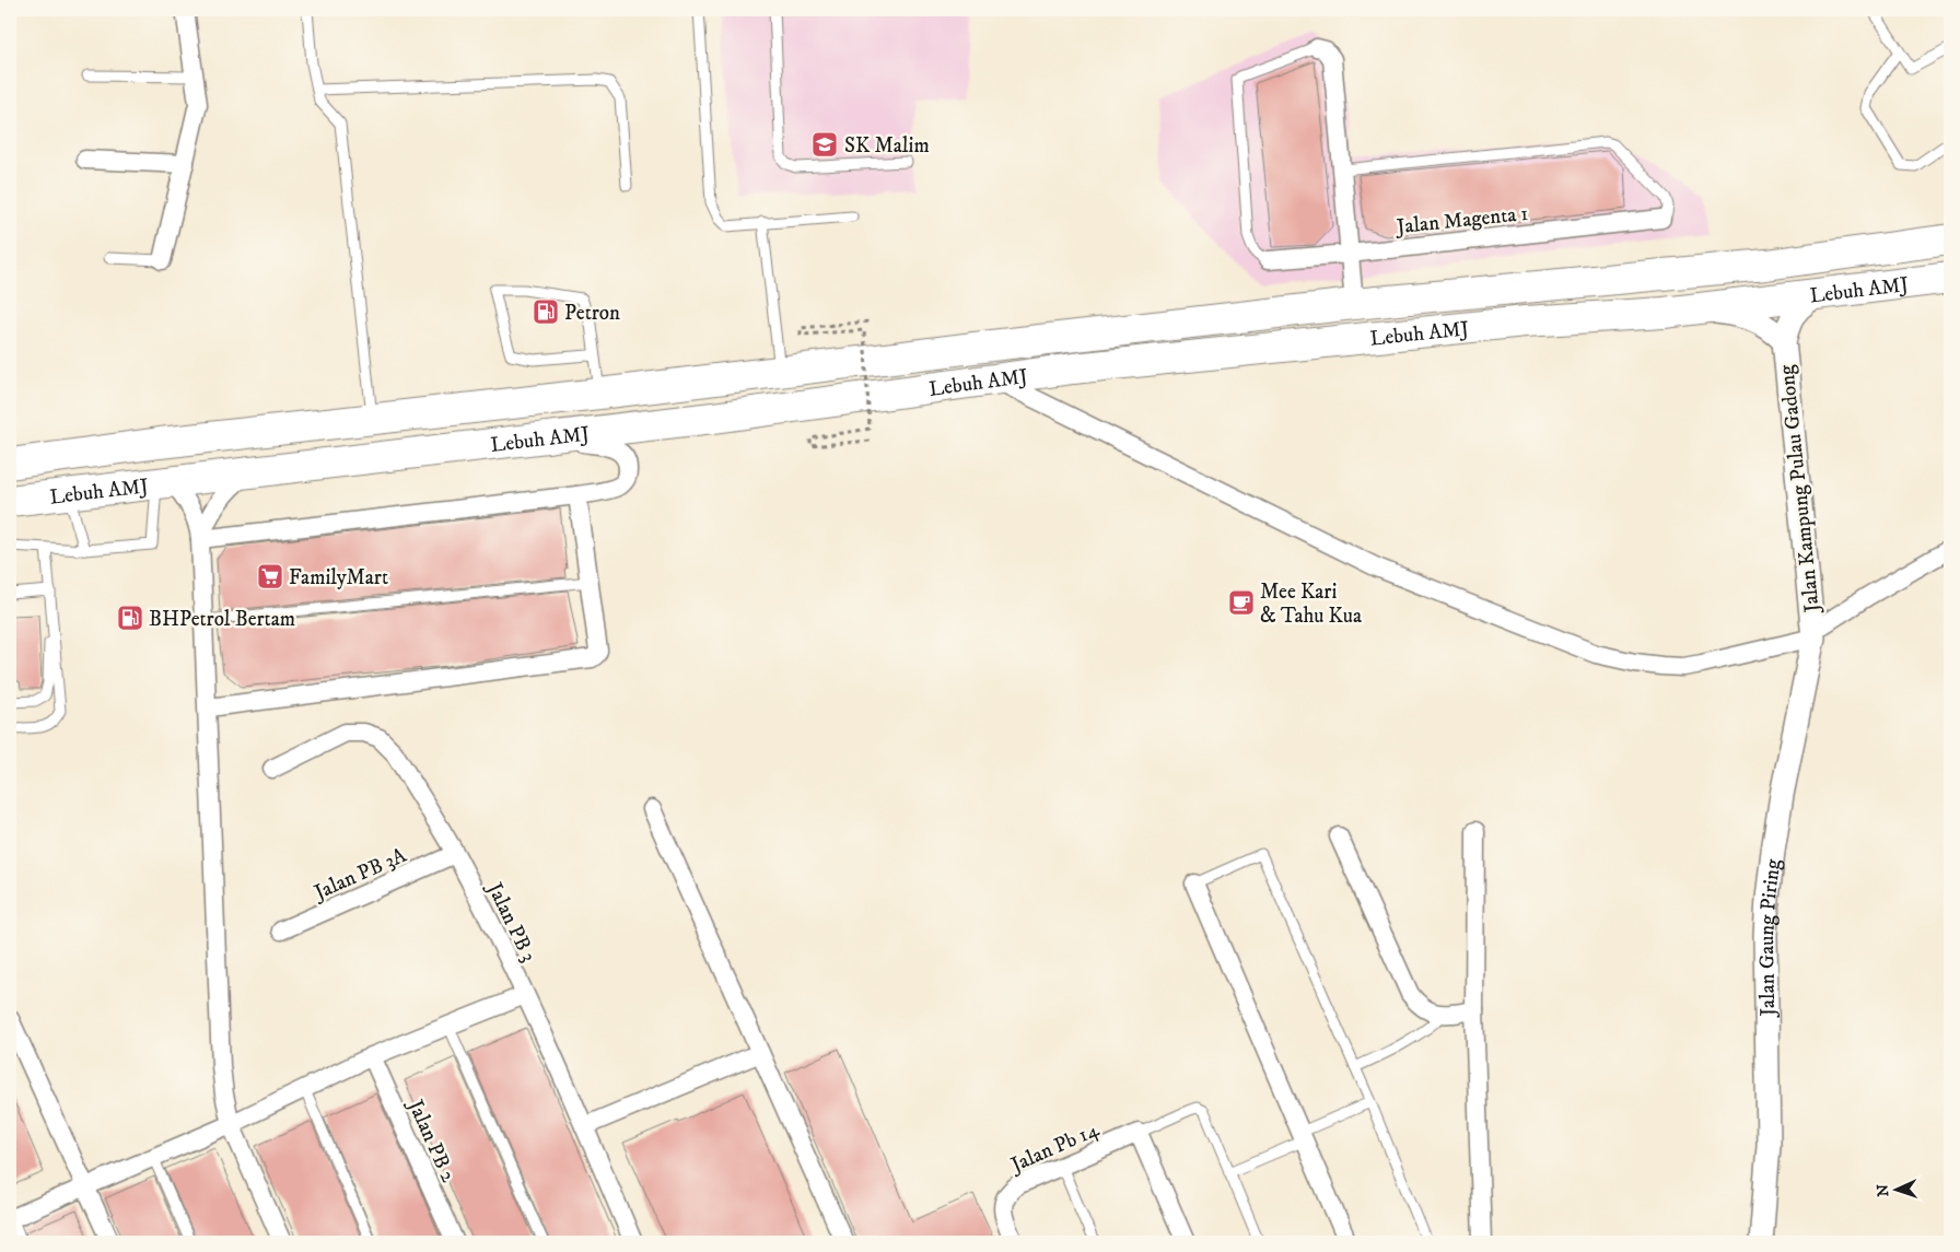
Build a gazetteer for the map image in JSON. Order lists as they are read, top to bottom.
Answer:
{
  "streets": {
    "highway": ["Lebuh AMJ"],
    "street": [
      "Jalan Magenta 1",
      "Jalan Kampung Pulau Gadong",
      "Jalan PB 3A",
      "Jalan PB 3",
      "Jalan Gaung Piring",
      "Jalan PB 2",
      "Jalan Pb 14"
    ]
  },
  "crossings": [
    ["Jalan Kampung Pulau Gadong", "Jalan Gaung Piring"],
    ["Jalan PB 3A", "Jalan PB 3"]
  ],
  "places": {
    "school or university": ["SK Malim"],
    "fuel station": ["Petron", "BHPetrol Bertam"],
    "supermarket": ["FamilyMart"],
    "cafe": ["Mee Kari & Tahu Kua"]
  },
  "north": "left"
}
